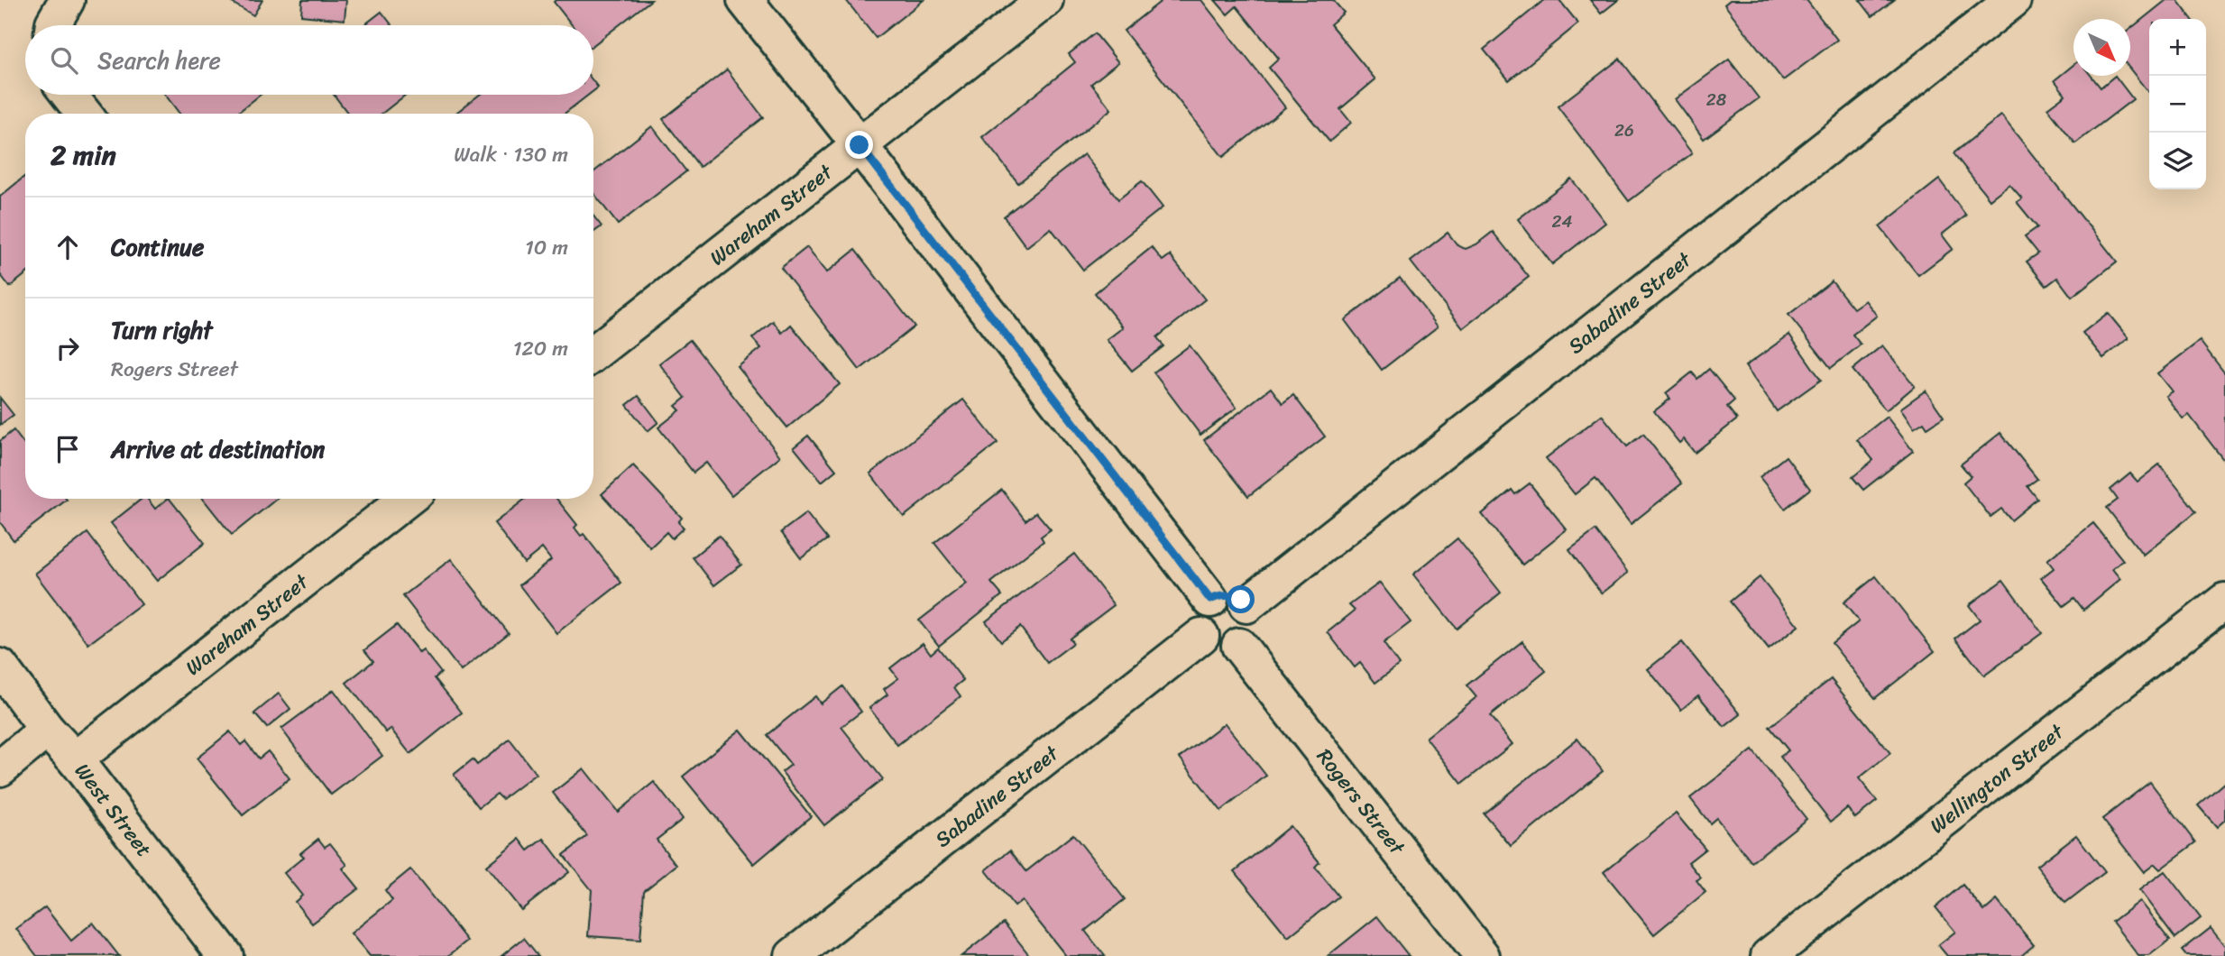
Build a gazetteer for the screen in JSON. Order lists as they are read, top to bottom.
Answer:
{
  "streets": {
    "street": [
      "Wareham Street",
      "Sabadine Street",
      "Wellington Street",
      "Rogers Street",
      "West Street"
    ]
  },
  "crossings": [
    ["Wareham Street", "West Street"],
    ["Sabadine Street", "Rogers Street"]
  ],
  "house_numbers": ["28", "26", "24"],
  "north": "bottom right",
  "page": {
    "map_buttons": ["+", "−"],
    "search": "Search here",
    "heading": ["2 min", "Walk · 130 m"],
    "list": [
      ["Continue", "10 m"],
      ["Turn right", "Rogers Street", "120 m"],
      "Arrive at destination"
    ]
  }
}
